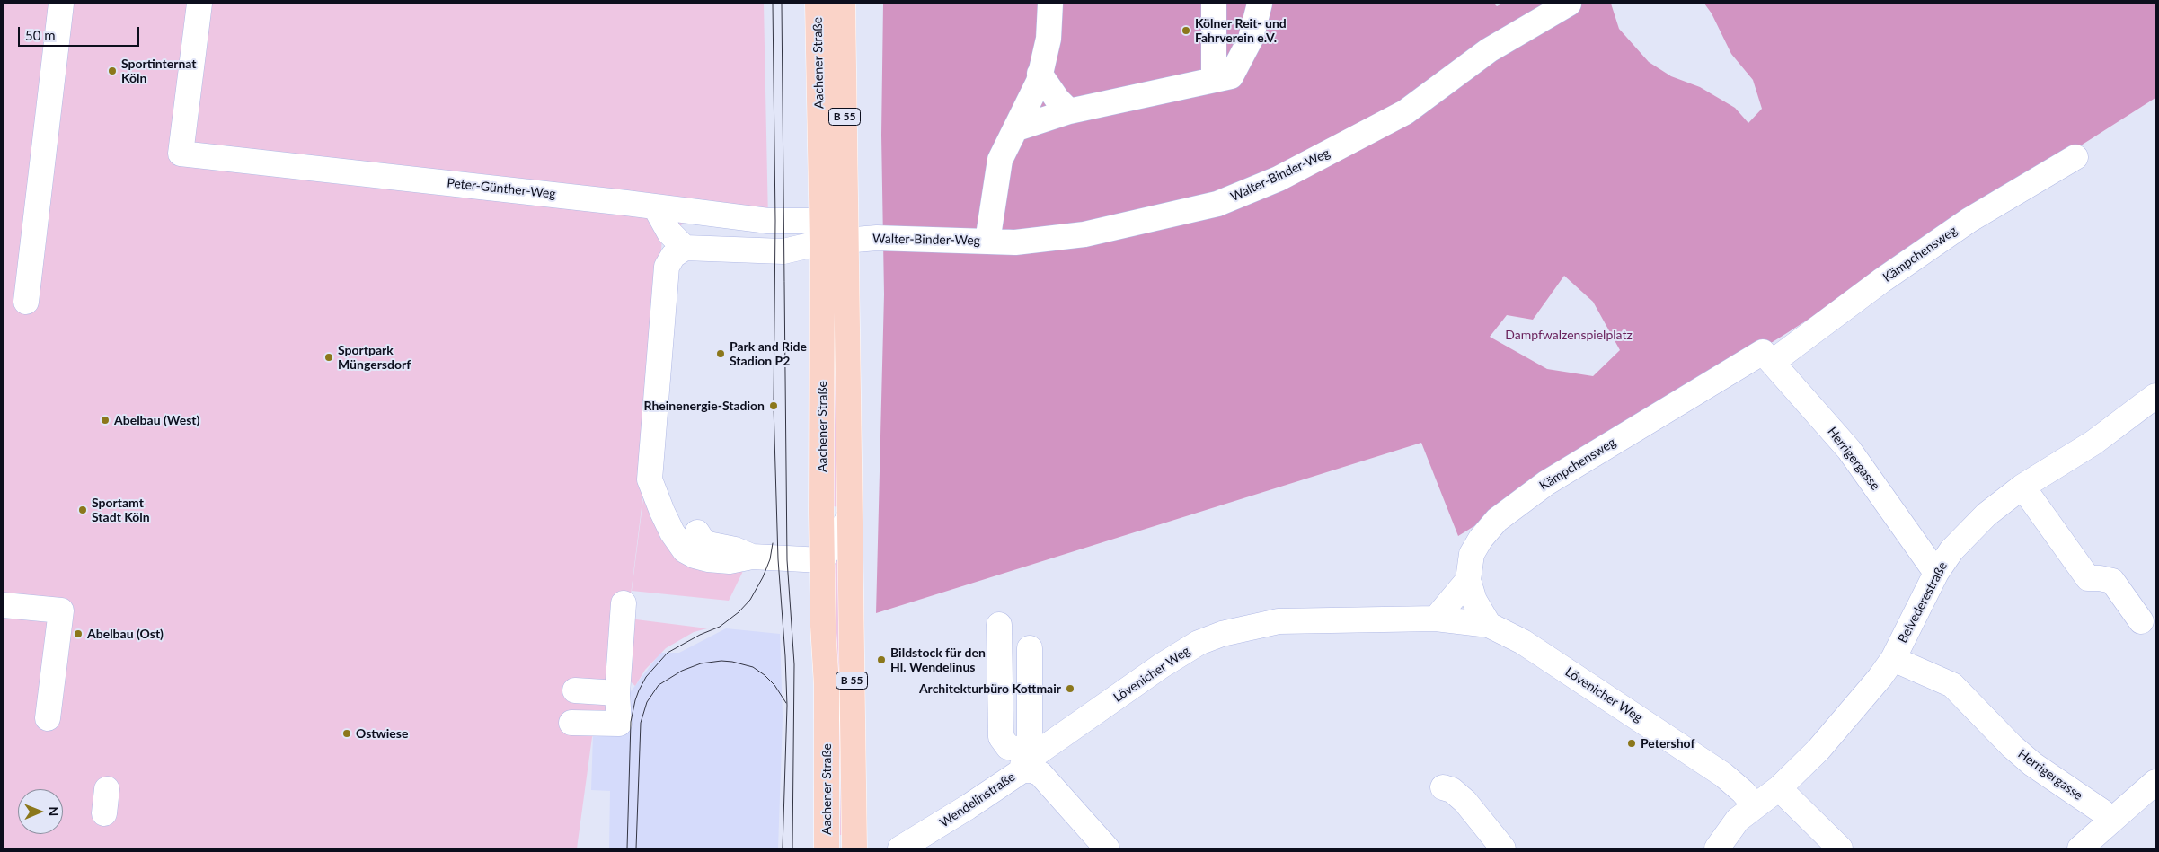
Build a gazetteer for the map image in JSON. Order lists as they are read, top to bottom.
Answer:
{
  "streets": {
    "main road": ["Aachener Straße", "B 55"],
    "street": [
      "Walter-Binder-Weg",
      "Peter-Günther-Weg",
      "Kämpchensweg",
      "Herrigergasse",
      "Belvederestraße",
      "Lövenicher Weg",
      "Wendelinstraße"
    ]
  },
  "crossings": [
    ["Aachener Straße", "Walter-Binder-Weg"],
    ["Aachener Straße", "Peter-Günther-Weg"],
    ["Walter-Binder-Weg", "Peter-Günther-Weg"],
    ["Kämpchensweg", "Herrigergasse"],
    ["Kämpchensweg", "Lövenicher Weg"],
    ["Herrigergasse", "Belvederestraße"],
    ["Belvederestraße", "Lövenicher Weg"],
    ["Lövenicher Weg", "Wendelinstraße"]
  ],
  "parks": ["Dampfwalzenspielplatz"],
  "places": [
    "Kölner Reit- und Fahrverein e.V.",
    "Sportinternat Köln",
    "Park and Ride Stadion P2",
    "Sportpark Müngersdorf",
    "Rheinenergie-Stadion",
    "Abelbau (West)",
    "Sportamt Stadt Köln",
    "Abelbau (Ost)",
    "Bildstock für den Hl. Wendelinus",
    "Architekturbüro Kottmair",
    "Ostwiese",
    "Petershof"
  ],
  "scale_bar": "50 m",
  "north": "right"
}
